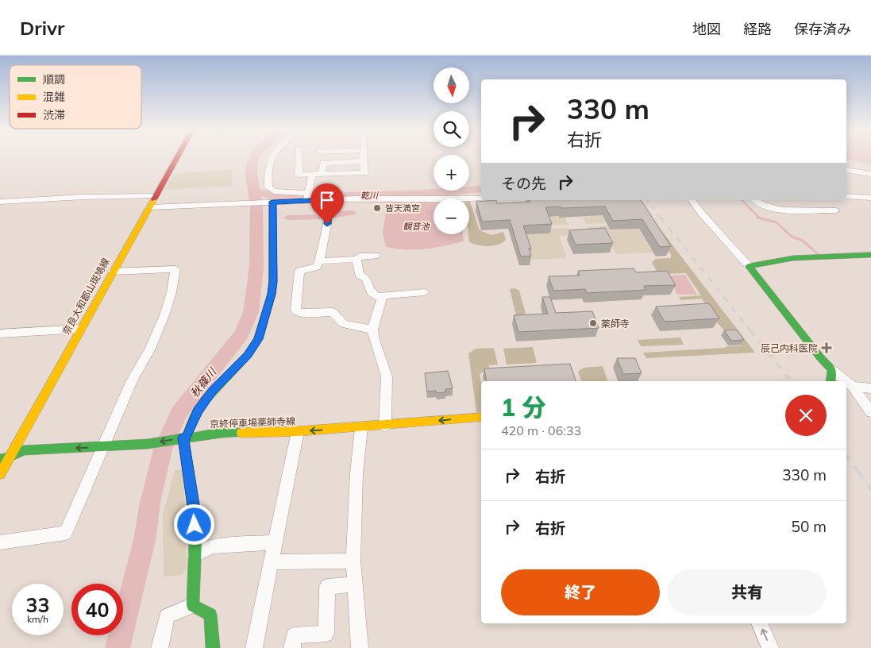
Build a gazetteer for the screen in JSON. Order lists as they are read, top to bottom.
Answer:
{
  "streets": {
    "main road": ["奈良大和郡山斑鳩線", "京終停車場薬師寺線"]
  },
  "crossings": [
    ["奈良大和郡山斑鳩線", "京終停車場薬師寺線"]
  ],
  "one_way": ["京終停車場薬師寺線"],
  "water": ["乾川", "観音池", "秋篠川"],
  "places": {
    "other": ["皆天満宮", "薬師寺"],
    "health": ["辰己内科医院"]
  },
  "legend": ["順調", "混雑", "渋滞"],
  "north": "bottom",
  "page": {
    "header": "Drivr",
    "nav": ["地図", "経路", "保存済み"],
    "map_buttons": ["+", "−"],
    "turn": ["330 m", "右折"],
    "then": "その先",
    "heading": ["1 分", "420 m · 06:33"],
    "list": [
      {
        "name": "右折",
        "value": "330 m"
      },
      {
        "name": "右折",
        "value": "50 m"
      }
    ],
    "buttons": ["終了", "共有"],
    "speed": "33 km/h",
    "limit": "40"
  }
}
